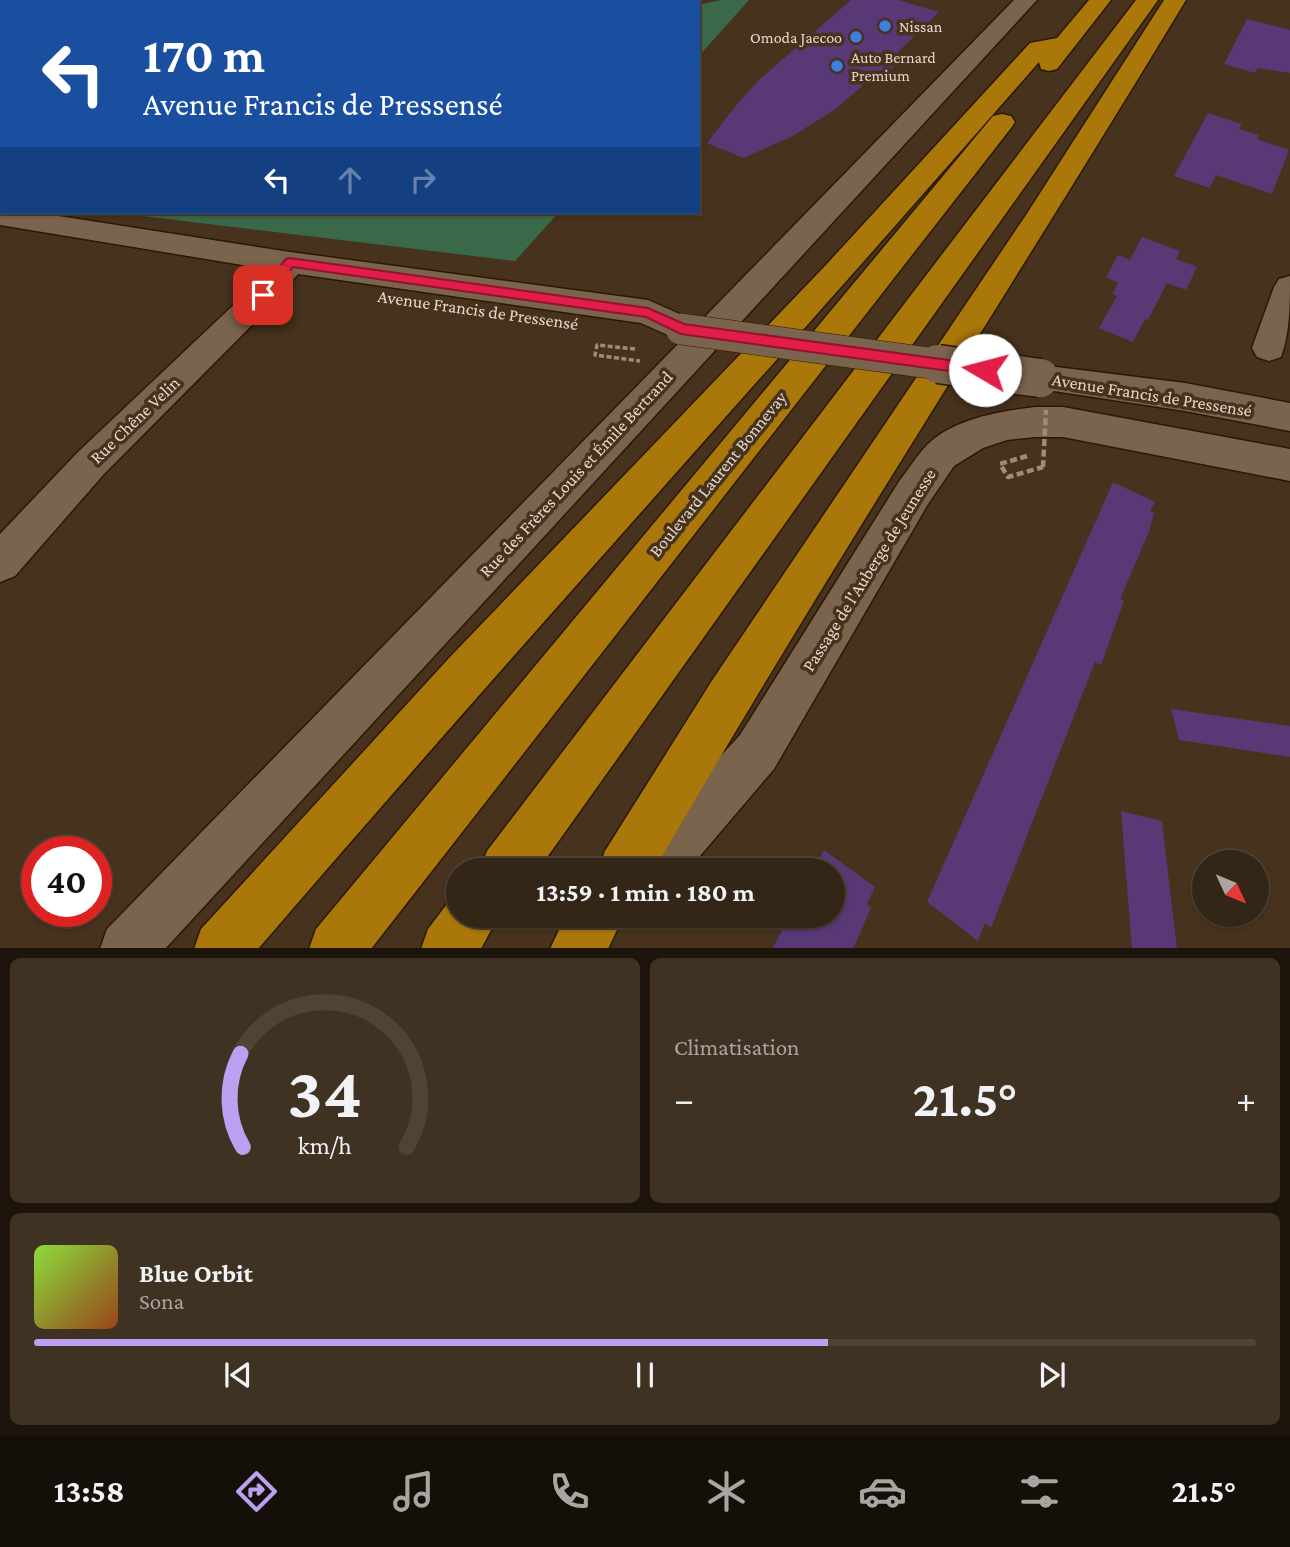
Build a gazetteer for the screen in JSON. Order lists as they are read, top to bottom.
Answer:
{
  "streets": {
    "highway": ["Boulevard Laurent Bonnevay"],
    "street": [
      "Avenue Francis de Pressensé",
      "Rue Chêne Velin",
      "Rue des Frères Louis et Émile Bertrand",
      "Passage de l'Auberge de Jeunesse"
    ]
  },
  "crossings": [
    ["Avenue Francis de Pressensé", "Rue Chêne Velin"]
  ],
  "places": ["Nissan", "Omoda Jaecoo", "Auto Bernard Premium"],
  "north": "bottom right",
  "page": {
    "turn": ["170 m", "Avenue Francis de Pressensé"],
    "limit": "40",
    "trip": "13:59 · 1 min · 180 m",
    "tile": "Climatisation",
    "heat": ["−", "21.5°", "+"],
    "song": ["Blue Orbit", "Sona"],
    "tabs": ["13:58", "21.5°"],
    "gauge": ["34", "km/h"]
  }
}
